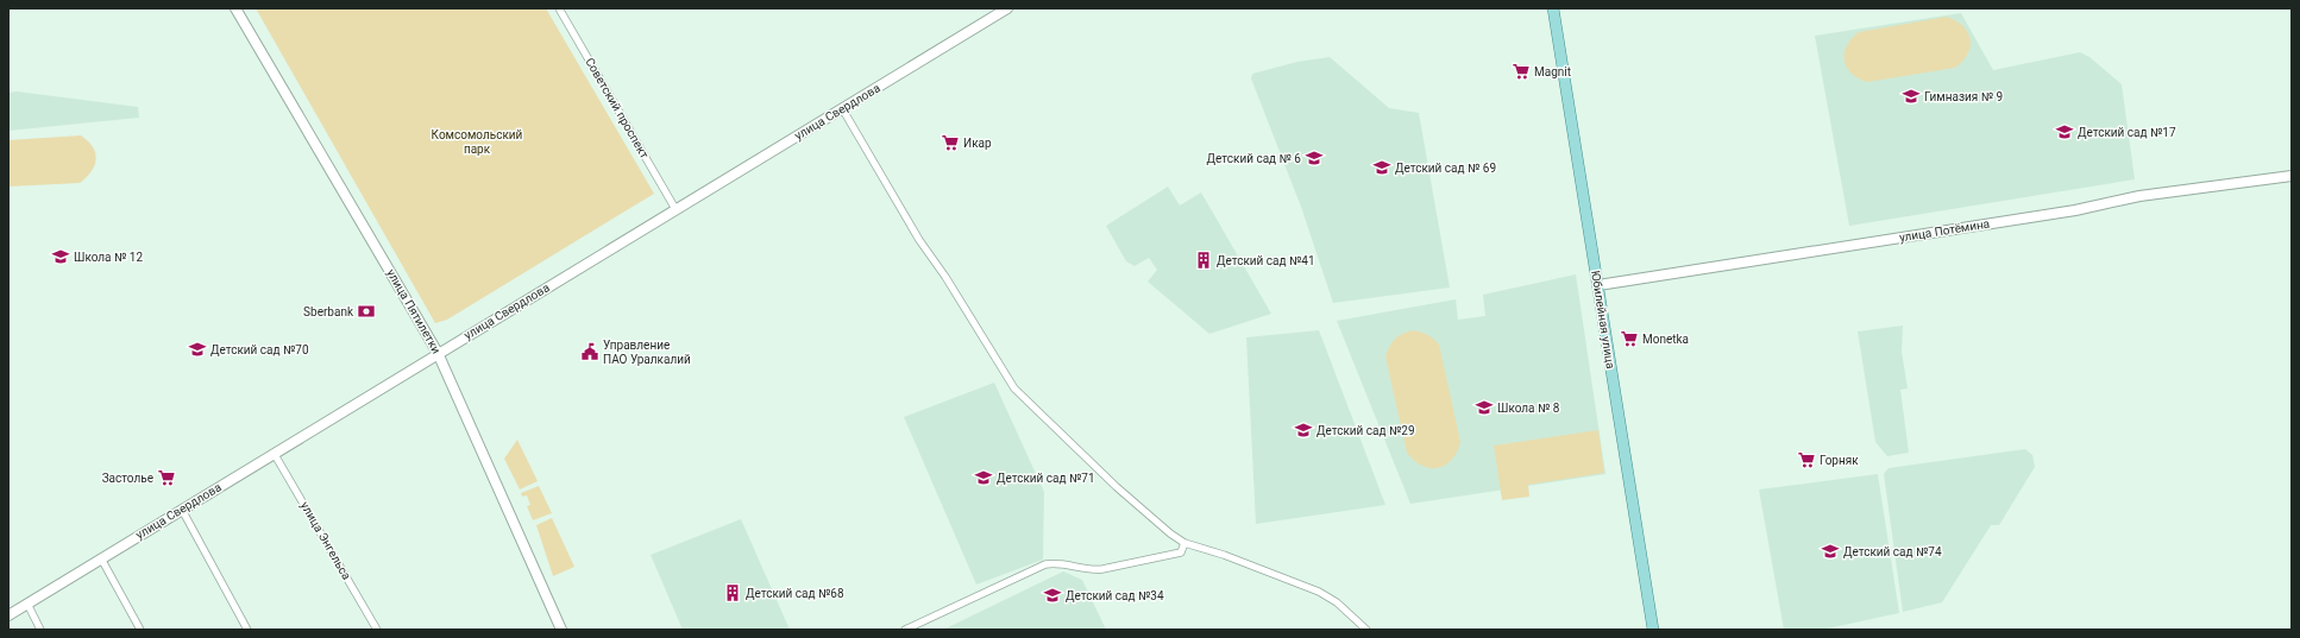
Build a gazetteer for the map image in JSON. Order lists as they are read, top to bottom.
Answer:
{
  "streets": {
    "main road": [
      "улица Свердлова",
      "улица Потёмина",
      "улица Пятилетки",
      "Юбилейная улица"
    ],
    "street": ["Советский проспект", "улица Энгельса"]
  },
  "crossings": [
    ["Советский проспект", "улица Свердлова"],
    ["улица Свердлова", "улица Пятилетки"],
    ["улица Свердлова", "улица Энгельса"],
    ["улица Потёмина", "Юбилейная улица"]
  ],
  "parks": ["Комсомольский парк"],
  "places": {
    "supermarket": [
      "Magnit",
      "Икар",
      "Monetka",
      "Горняк",
      "Застолье"
    ],
    "school or university": [
      "Гимназия № 9",
      "Детский сад №17",
      "Детский сад № 6",
      "Детский сад № 69",
      "Школа № 12",
      "Детский сад №70",
      "Школа № 8",
      "Детский сад №29",
      "Детский сад №71",
      "Детский сад №74",
      "Детский сад №34"
    ],
    "building": ["Детский сад №41", "Детский сад №68"],
    "bank": ["Sberbank"],
    "public building": ["Управление ПАО Уралкалий"]
  }
}
